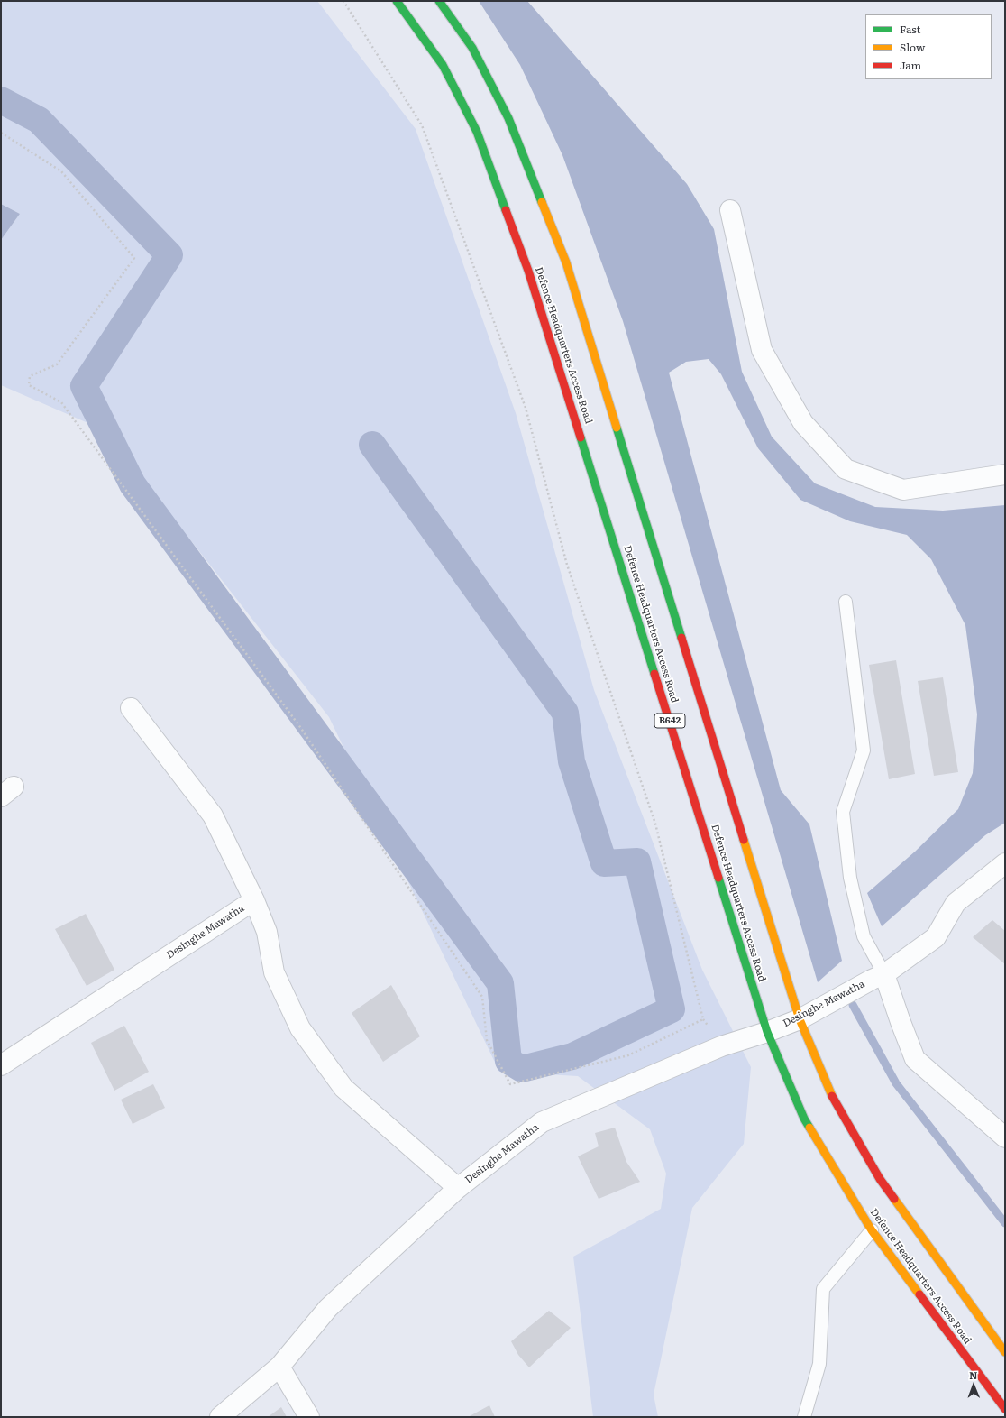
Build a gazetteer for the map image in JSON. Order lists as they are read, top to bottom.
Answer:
{
  "streets": {
    "main road": ["Defence Headquarters Access Road", "B642"],
    "street": ["Desinghe Mawatha"]
  },
  "crossings": [
    ["Defence Headquarters Access Road", "Desinghe Mawatha"]
  ],
  "legend": ["Fast", "Slow", "Jam"],
  "north": "top"
}
